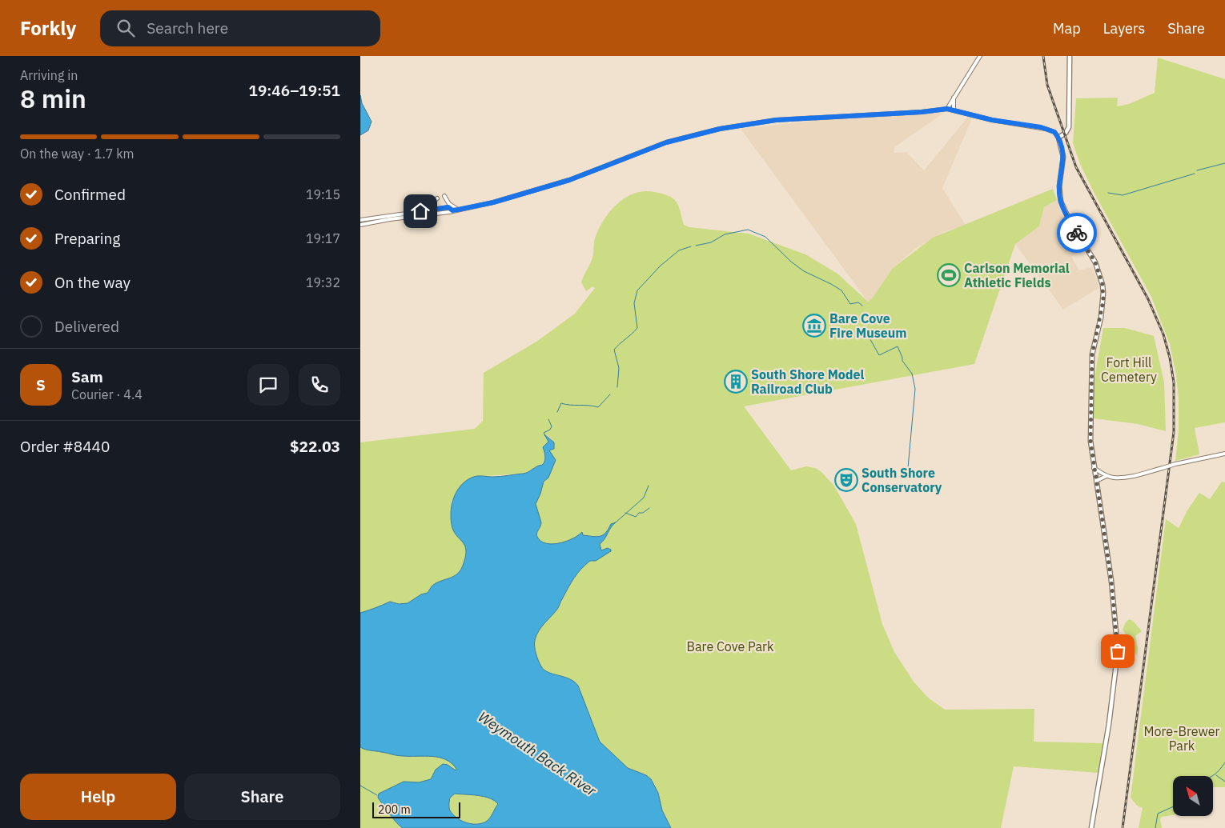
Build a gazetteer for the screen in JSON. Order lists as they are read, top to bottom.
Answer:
{
  "water": ["Weymouth Back River"],
  "parks": ["Fort Hill Cemetery", "Bare Cove Park", "More-Brewer Park"],
  "places": {
    "sports": ["Carlson Memorial Athletic Fields"],
    "museum": ["Bare Cove Fire Museum"],
    "building": ["South Shore Model Railroad Club"],
    "theatre": ["South Shore Conservatory"]
  },
  "scale_bar": "200 m",
  "north": "top left",
  "page": {
    "header": "Forkly",
    "search": "Search here",
    "nav": ["Map", "Layers", "Share"],
    "heading": ["8 min", "Arriving in", "19:46–19:51"],
    "panel": [
      "Sam",
      "Courier · 4.4",
      "Order #8440",
      "$22.03"
    ],
    "bar": "On the way · 1.7 km",
    "list": [
      ["Confirmed", "19:15"],
      ["Preparing", "19:17"],
      ["On the way", "19:32"],
      "Delivered"
    ],
    "round": "S",
    "buttons": ["Help", "Share"],
    "scale": "200 m"
  }
}
